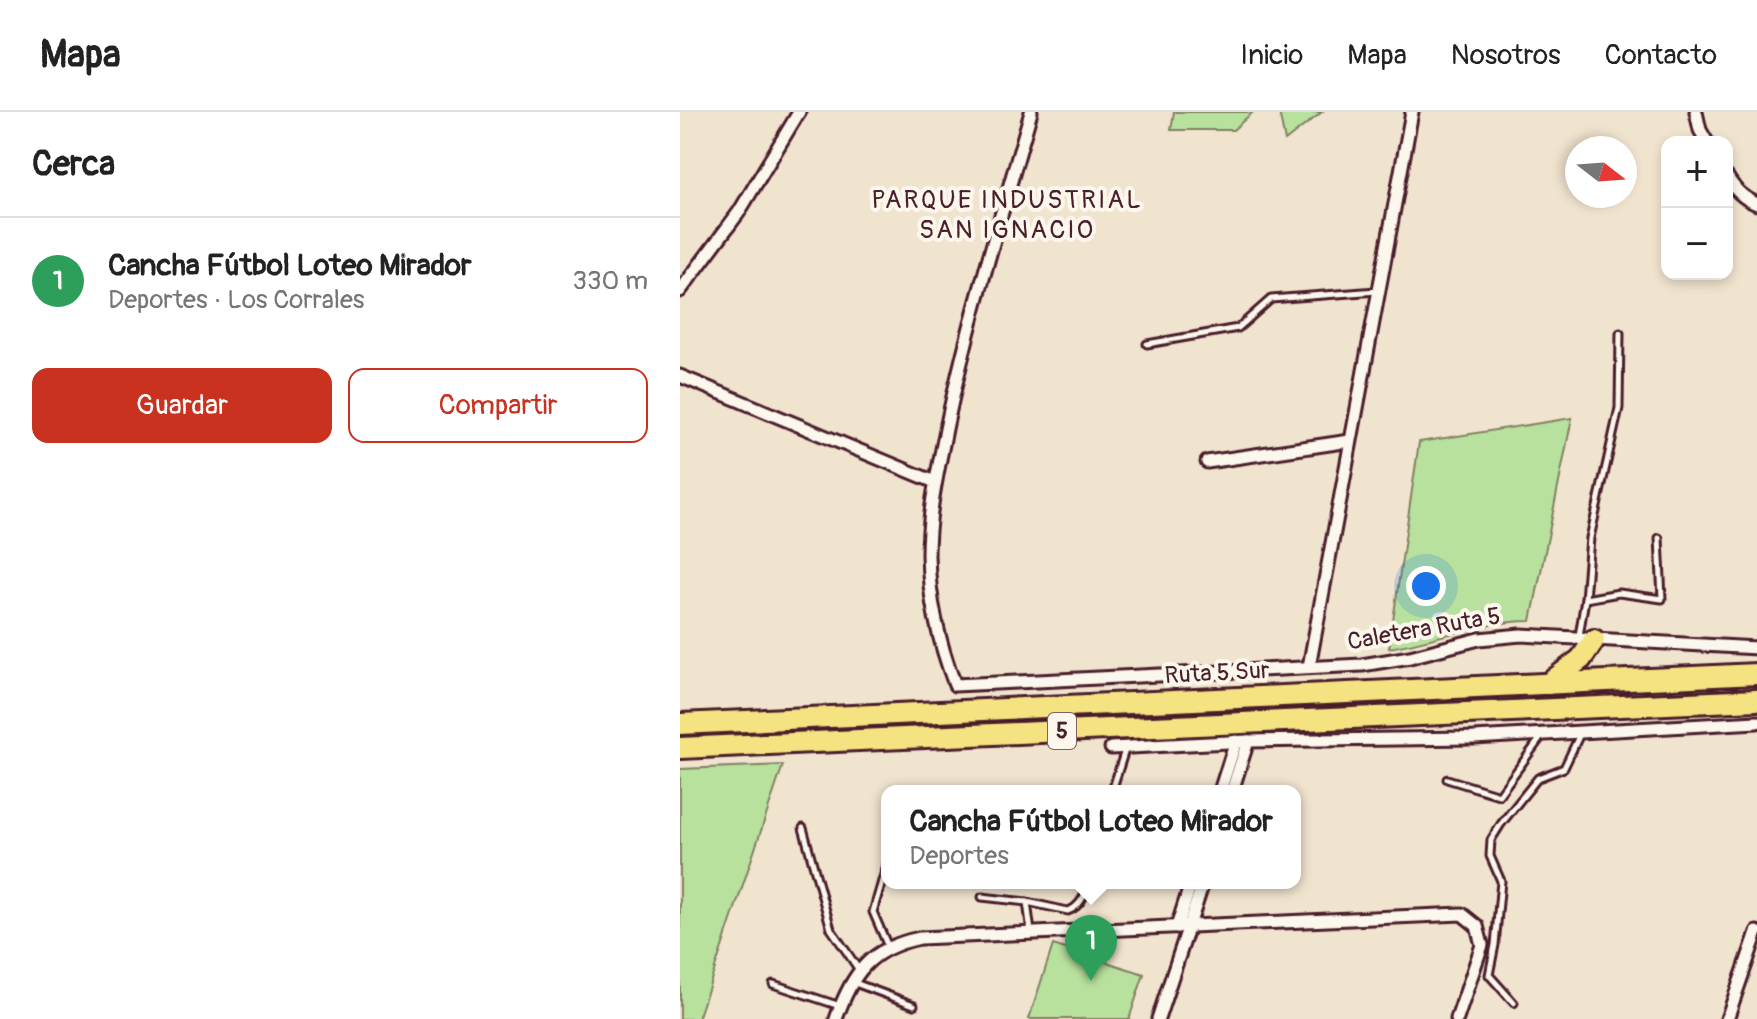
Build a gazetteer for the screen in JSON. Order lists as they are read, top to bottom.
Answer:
{
  "streets": {
    "highway": ["Ruta 5 Sur", "5"],
    "street": ["Caletera Ruta 5"]
  },
  "districts": ["PARQUE INDUSTRIAL SAN IGNACIO"],
  "north": "right",
  "page": {
    "header": "Mapa",
    "nav": [
      "Inicio",
      "Mapa",
      "Nosotros",
      "Contacto"
    ],
    "heading": "Cerca",
    "map_buttons": ["+", "−"],
    "list": [
      {
        "mark": "1",
        "name": "Cancha Fútbol Loteo Mirador",
        "note": "Deportes · Los Corrales",
        "value": "330 m"
      }
    ],
    "buttons": ["Guardar", "Compartir"],
    "popup": ["Cancha Fútbol Loteo Mirador", "Deportes"],
    "pins": "1"
  }
}
